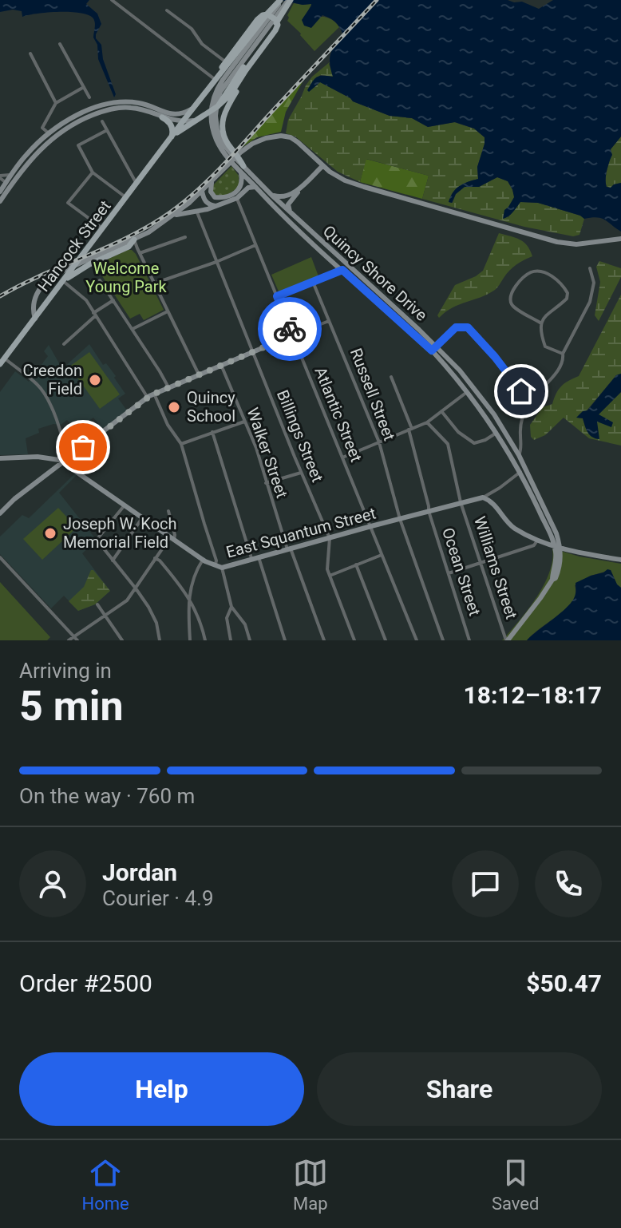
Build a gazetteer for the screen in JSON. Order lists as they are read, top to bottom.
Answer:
{
  "streets": {
    "main road": ["Hancock Street", "Quincy Shore Drive", "East Squantum Street"],
    "street": [
      "Russell Street",
      "Atlantic Street",
      "Billings Street",
      "Walker Street",
      "Williams Street",
      "Ocean Street"
    ]
  },
  "crossings": [
    ["Hancock Street", "Quincy Shore Drive"],
    ["Quincy Shore Drive", "Williams Street"],
    ["Russell Street", "East Squantum Street"],
    ["Atlantic Street", "East Squantum Street"],
    ["Billings Street", "East Squantum Street"],
    ["Walker Street", "East Squantum Street"],
    ["East Squantum Street", "Williams Street"],
    ["East Squantum Street", "Ocean Street"]
  ],
  "parks": ["Welcome Young Park"],
  "places": ["Creedon Field", "Quincy School", "Joseph W. Koch Memorial Field"],
  "page": {
    "heading": ["5 min", "Arriving in", "18:12–18:17"],
    "panel": [
      "Jordan",
      "Courier · 4.9",
      "Order #2500",
      "$50.47"
    ],
    "bar": "On the way · 760 m",
    "buttons": ["Help", "Share"],
    "tabs": ["Home", "Map", "Saved"]
  }
}
